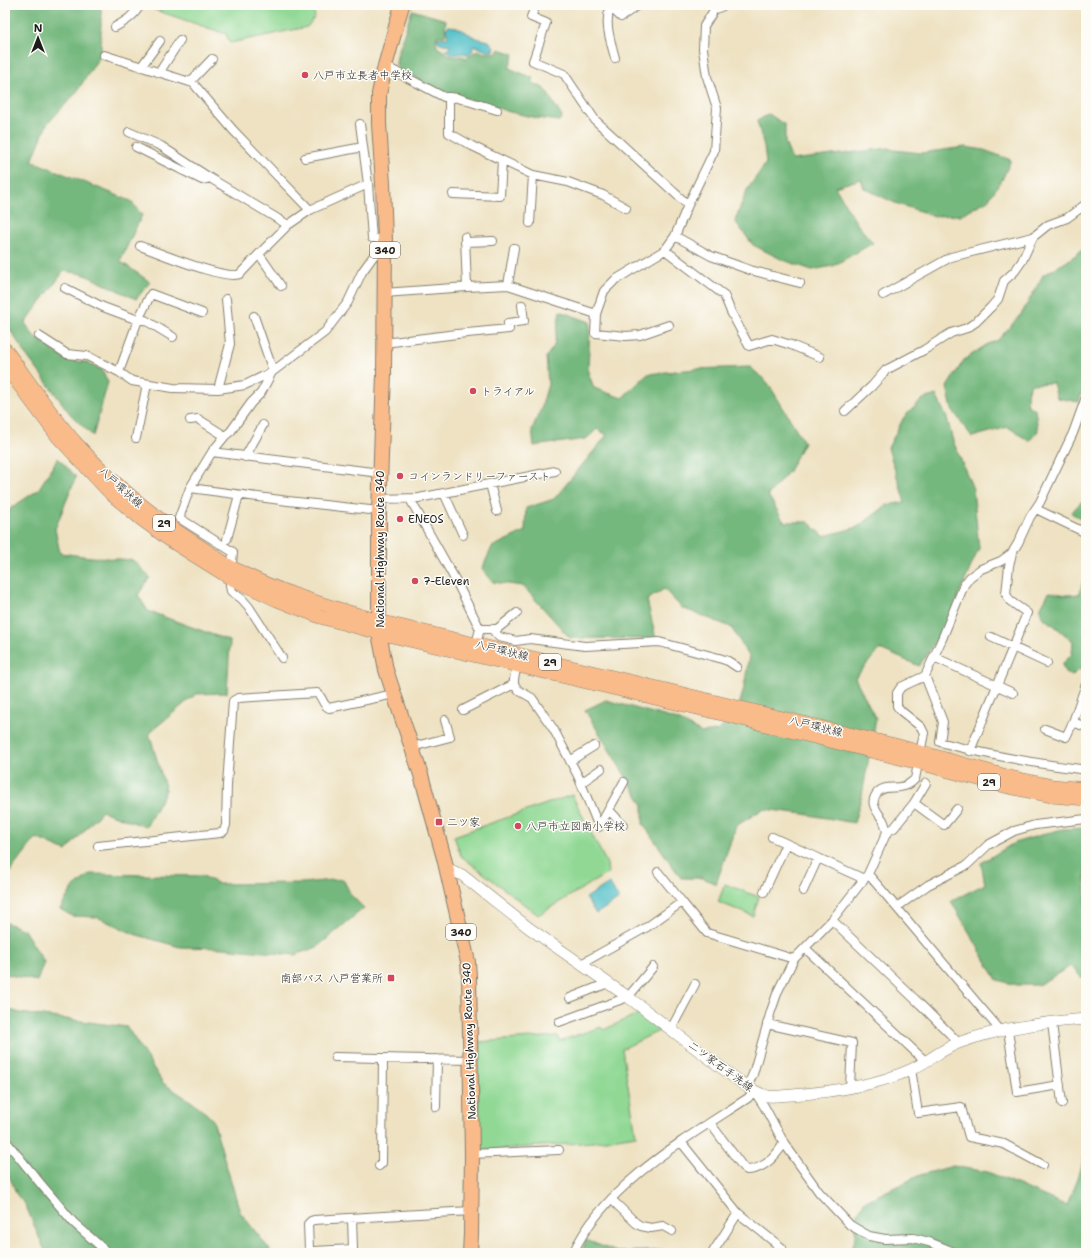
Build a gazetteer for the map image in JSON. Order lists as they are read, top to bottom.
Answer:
{
  "streets": {
    "highway": ["340", "National Highway Route 340"],
    "main road": ["八戸環状線", "29"],
    "street": ["二ツ家石手洗線"]
  },
  "crossings": [
    ["八戸環状線", "National Highway Route 340"],
    ["National Highway Route 340", "二ツ家石手洗線"]
  ],
  "places": {
    "other": [
      "八戸市立長者中学校",
      "トライアル",
      "コインランドリーファースト",
      "ENEOS",
      "7-Eleven",
      "八戸市立図南小学校"
    ],
    "transit": ["二ツ家", "南部バス 八戸営業所"]
  },
  "north": "top"
}
